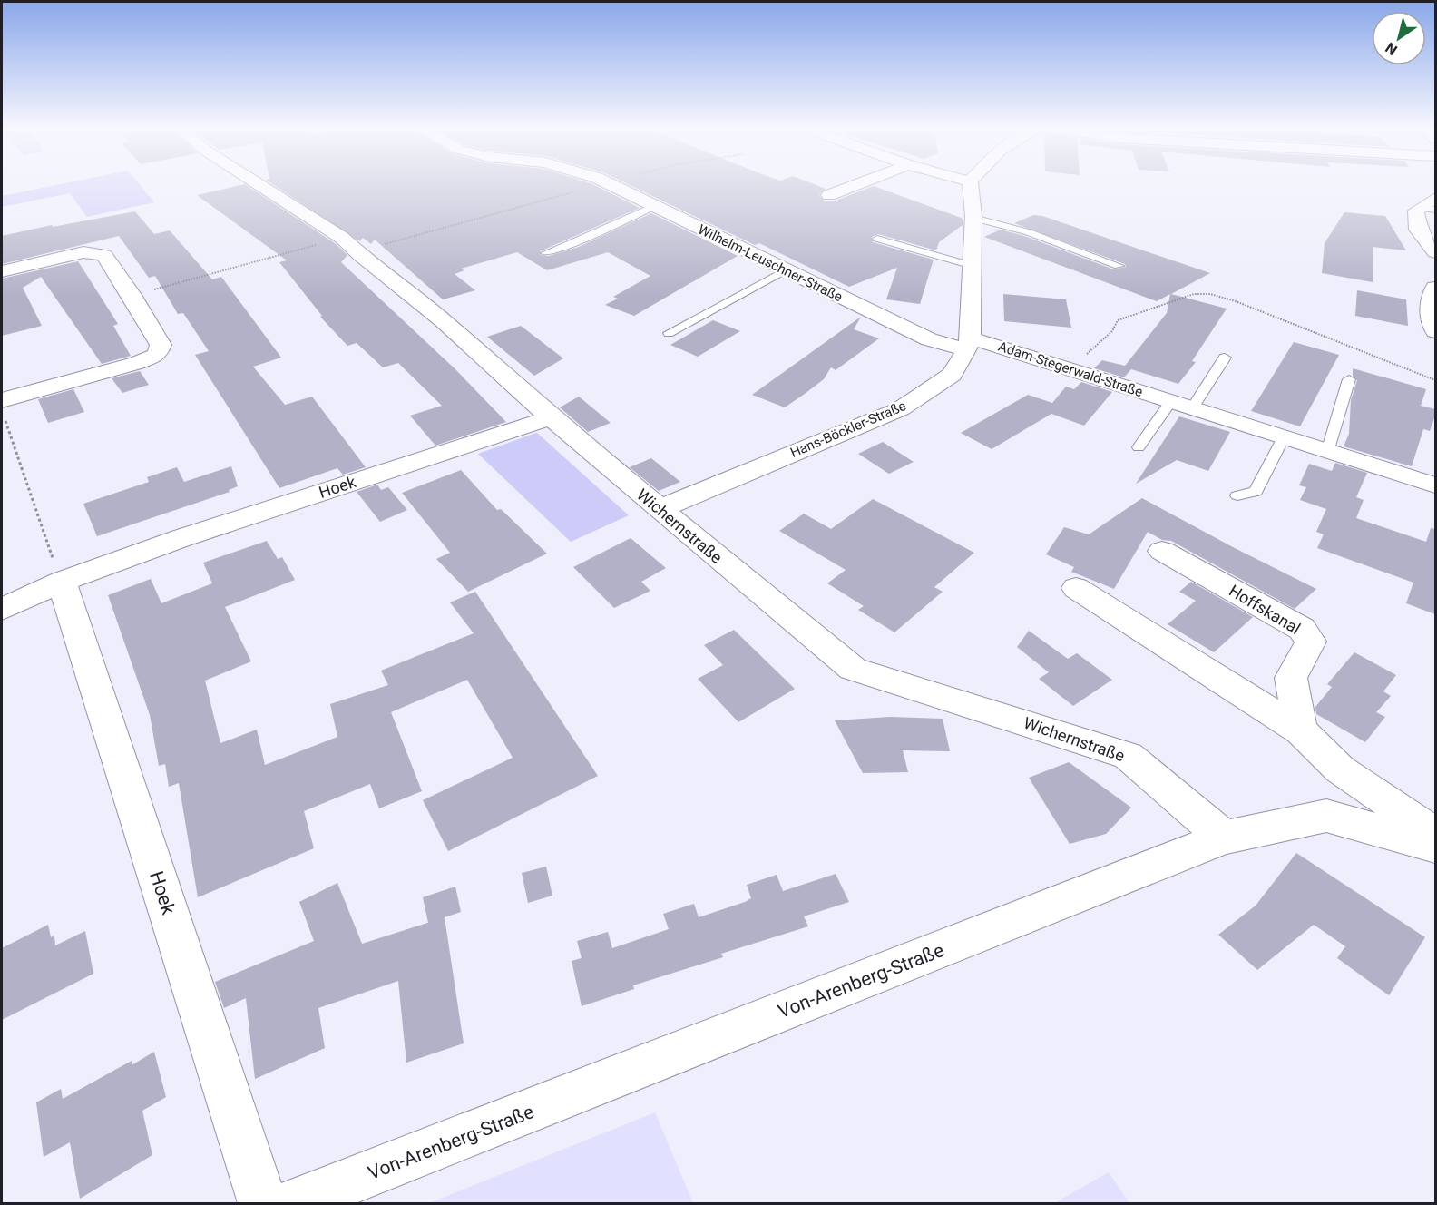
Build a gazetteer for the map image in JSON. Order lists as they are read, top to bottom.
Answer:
{
  "streets": {
    "street": [
      "Wilhelm-Leuschner-Straße",
      "Adam-Stegerwald-Straße",
      "Hans-Böckler-Straße",
      "Hoek",
      "Wichernstraße",
      "Hoffskanal",
      "Von-Arenberg-Straße"
    ]
  },
  "crossings": [
    ["Wilhelm-Leuschner-Straße", "Adam-Stegerwald-Straße"],
    ["Wilhelm-Leuschner-Straße", "Hans-Böckler-Straße"],
    ["Adam-Stegerwald-Straße", "Hans-Böckler-Straße"],
    ["Hans-Böckler-Straße", "Wichernstraße"],
    ["Hoek", "Wichernstraße"],
    ["Wichernstraße", "Von-Arenberg-Straße"]
  ],
  "north": "bottom left"
}
